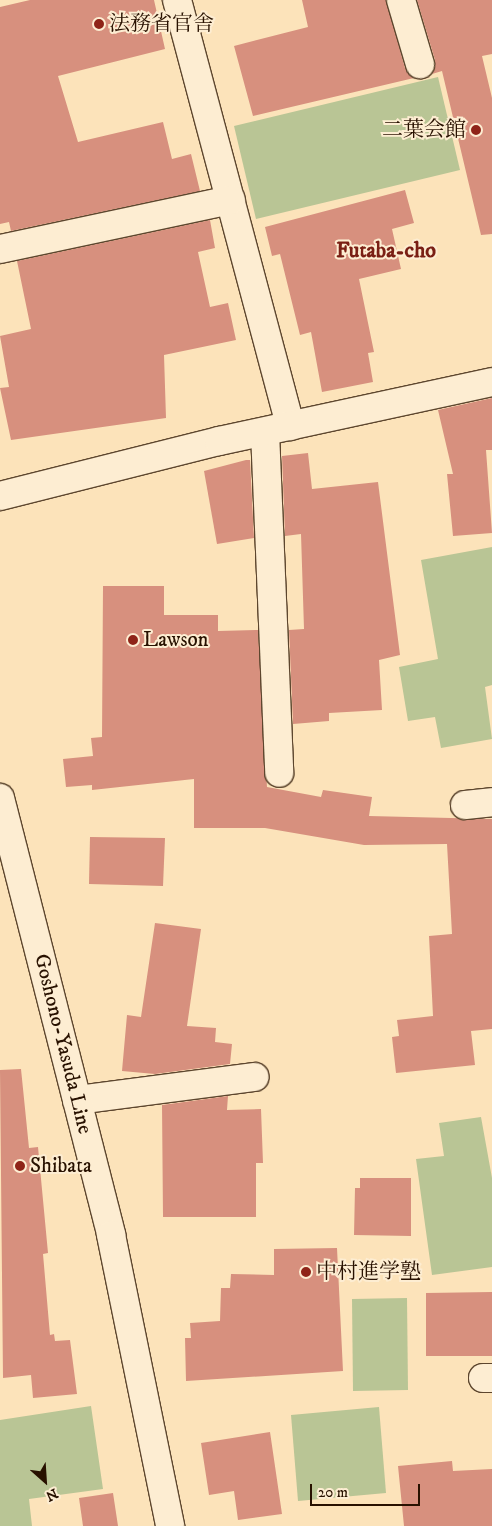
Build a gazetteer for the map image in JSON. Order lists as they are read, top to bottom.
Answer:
{
  "streets": {
    "street": ["Goshono-Yasuda Line"]
  },
  "districts": ["Futaba-cho"],
  "places": [
    "法務省官舎",
    "二葉会館",
    "Lawson",
    "Shibata",
    "中村進学塾"
  ],
  "scale_bar": "20 m",
  "north": "bottom right"
}
